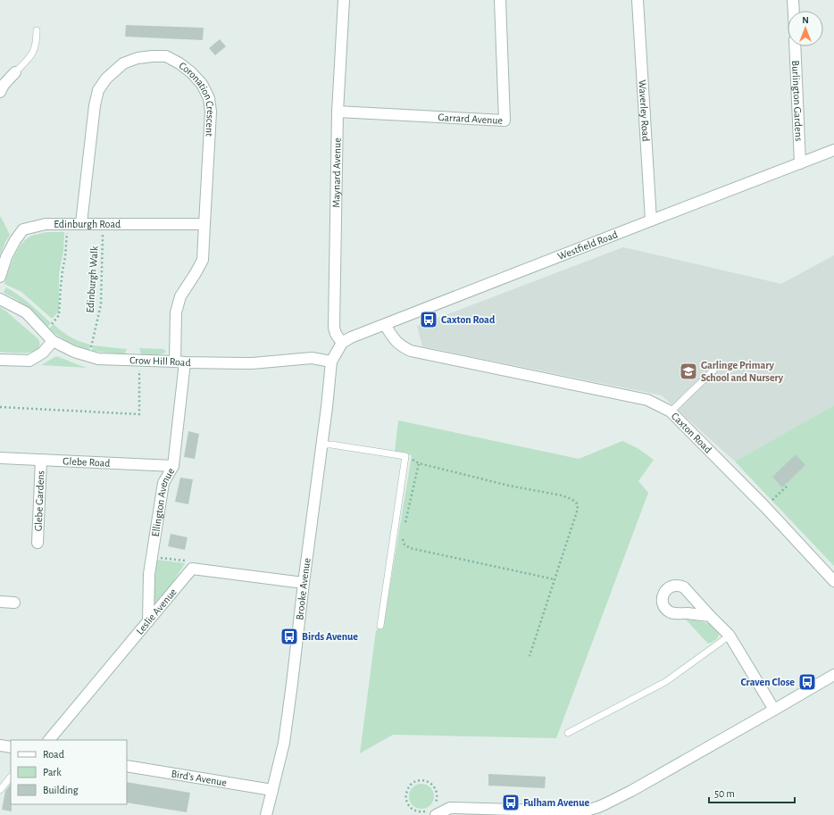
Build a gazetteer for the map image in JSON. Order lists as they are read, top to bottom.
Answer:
{
  "streets": {
    "street": [
      "Burlington Gardens",
      "Coronation Crescent",
      "Waverley Road",
      "Garrard Avenue",
      "Maynard Avenue",
      "Edinburgh Road",
      "Westfield Road",
      "Crow Hill Road",
      "Caxton Road",
      "Glebe Road",
      "Glebe Gardens",
      "Ellington Avenue",
      "Brooke Avenue",
      "Leslie Avenue",
      "Bird's Avenue"
    ],
    "path": ["Edinburgh Walk"]
  },
  "crossings": [
    ["Burlington Gardens", "Westfield Road"],
    ["Coronation Crescent", "Edinburgh Road"],
    ["Coronation Crescent", "Crow Hill Road"],
    ["Coronation Crescent", "Ellington Avenue"],
    ["Waverley Road", "Westfield Road"],
    ["Garrard Avenue", "Maynard Avenue"],
    ["Maynard Avenue", "Westfield Road"],
    ["Edinburgh Road", "Edinburgh Walk"],
    ["Westfield Road", "Caxton Road"],
    ["Edinburgh Walk", "Crow Hill Road"],
    ["Crow Hill Road", "Ellington Avenue"],
    ["Crow Hill Road", "Brooke Avenue"],
    ["Glebe Road", "Glebe Gardens"],
    ["Glebe Road", "Ellington Avenue"],
    ["Ellington Avenue", "Leslie Avenue"],
    ["Brooke Avenue", "Bird's Avenue"]
  ],
  "places": {
    "bus stop": [
      "Caxton Road",
      "Birds Avenue",
      "Craven Close",
      "Fulham Avenue"
    ],
    "school or university": ["Garlinge Primary School and Nursery"]
  },
  "legend": ["Road", "Park", "Building"],
  "scale_bar": "50 m",
  "north": "top"
}
